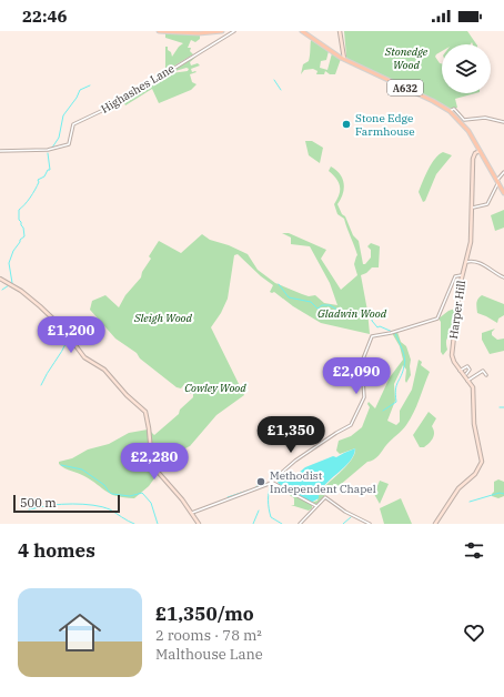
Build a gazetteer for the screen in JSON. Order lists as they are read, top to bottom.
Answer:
{
  "streets": {
    "main road": ["A632"],
    "street": ["Highashes Lane", "Harper Hill"]
  },
  "crossings": [
    ["A632", "Harper Hill"]
  ],
  "parks": [
    "Stonedge Wood",
    "Gladwin Wood",
    "Sleigh Wood",
    "Cowley Wood"
  ],
  "places": ["Stone Edge Farmhouse", "Methodist Independent Chapel"],
  "scale_bar": "500 m",
  "page": {
    "status": "22:46",
    "price": [
      "£1,200",
      "£2,090",
      "£1,350",
      "£2,280"
    ],
    "scale": "500 m",
    "heading": "4 homes",
    "list": [
      {
        "name": "£1,350/mo",
        "note": "2 rooms · 78 m² · Malthouse Lane"
      }
    ]
  }
}
